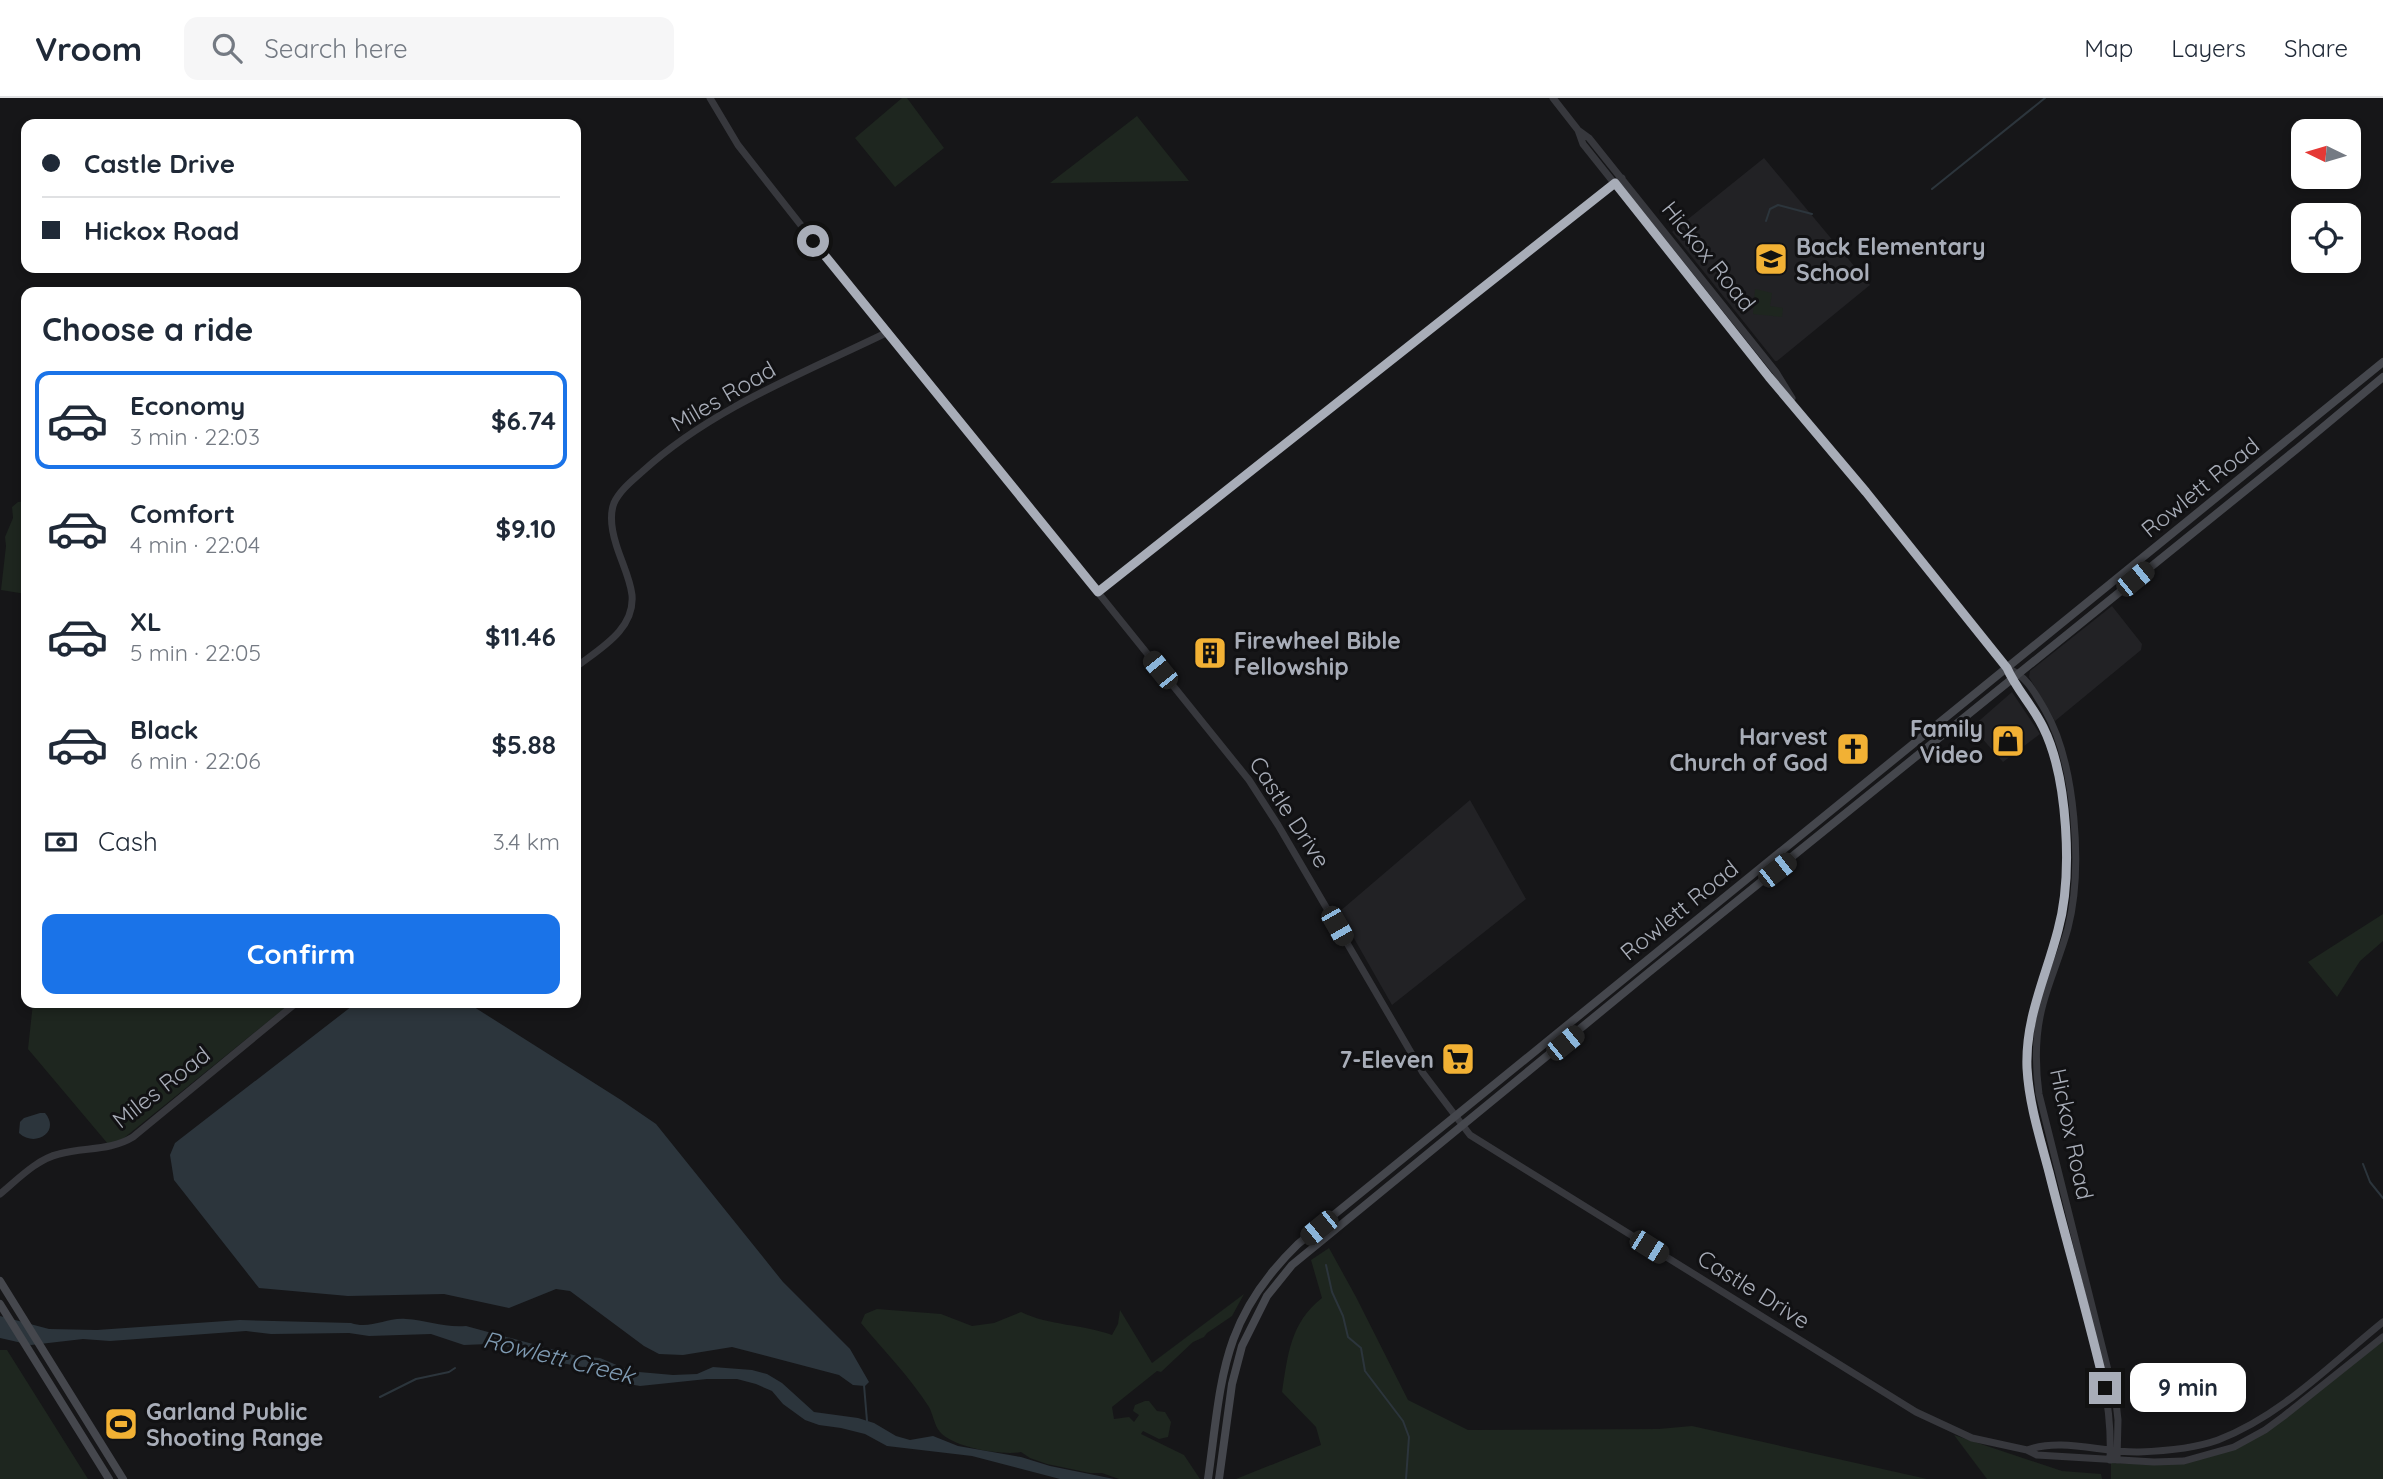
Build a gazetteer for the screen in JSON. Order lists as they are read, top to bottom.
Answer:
{
  "streets": {
    "main road": ["Rowlett Road"],
    "street": ["Hickox Road", "Miles Road", "Castle Drive"]
  },
  "crossings": [
    ["Hickox Road", "Rowlett Road"],
    ["Hickox Road", "Castle Drive"],
    ["Miles Road", "Castle Drive"],
    ["Rowlett Road", "Castle Drive"]
  ],
  "water": ["Rowlett Creek"],
  "places": {
    "school or university": ["Back Elementary School"],
    "building": ["Firewheel Bible Fellowship"],
    "shop": ["Family Video"],
    "church": ["Harvest Church of God"],
    "supermarket": ["7-Eleven"],
    "sports": ["Garland Public Shooting Range"]
  },
  "north": "left",
  "page": {
    "header": "Vroom",
    "search": "Search here",
    "nav": ["Map", "Layers", "Share"],
    "banner": ["Castle Drive", "Hickox Road"],
    "heading": "Choose a ride",
    "list": [
      {
        "name": "Economy",
        "note": "3 min · 22:03",
        "value": "$6.74"
      },
      {
        "name": "Comfort",
        "note": "4 min · 22:04",
        "value": "$9.10"
      },
      {
        "name": "XL",
        "note": "5 min · 22:05",
        "value": "$11.46"
      },
      {
        "name": "Black",
        "note": "6 min · 22:06",
        "value": "$5.88"
      }
    ],
    "pay": ["Cash", "3.4 km"],
    "buttons": "Confirm",
    "bubble": "9 min"
  }
}
